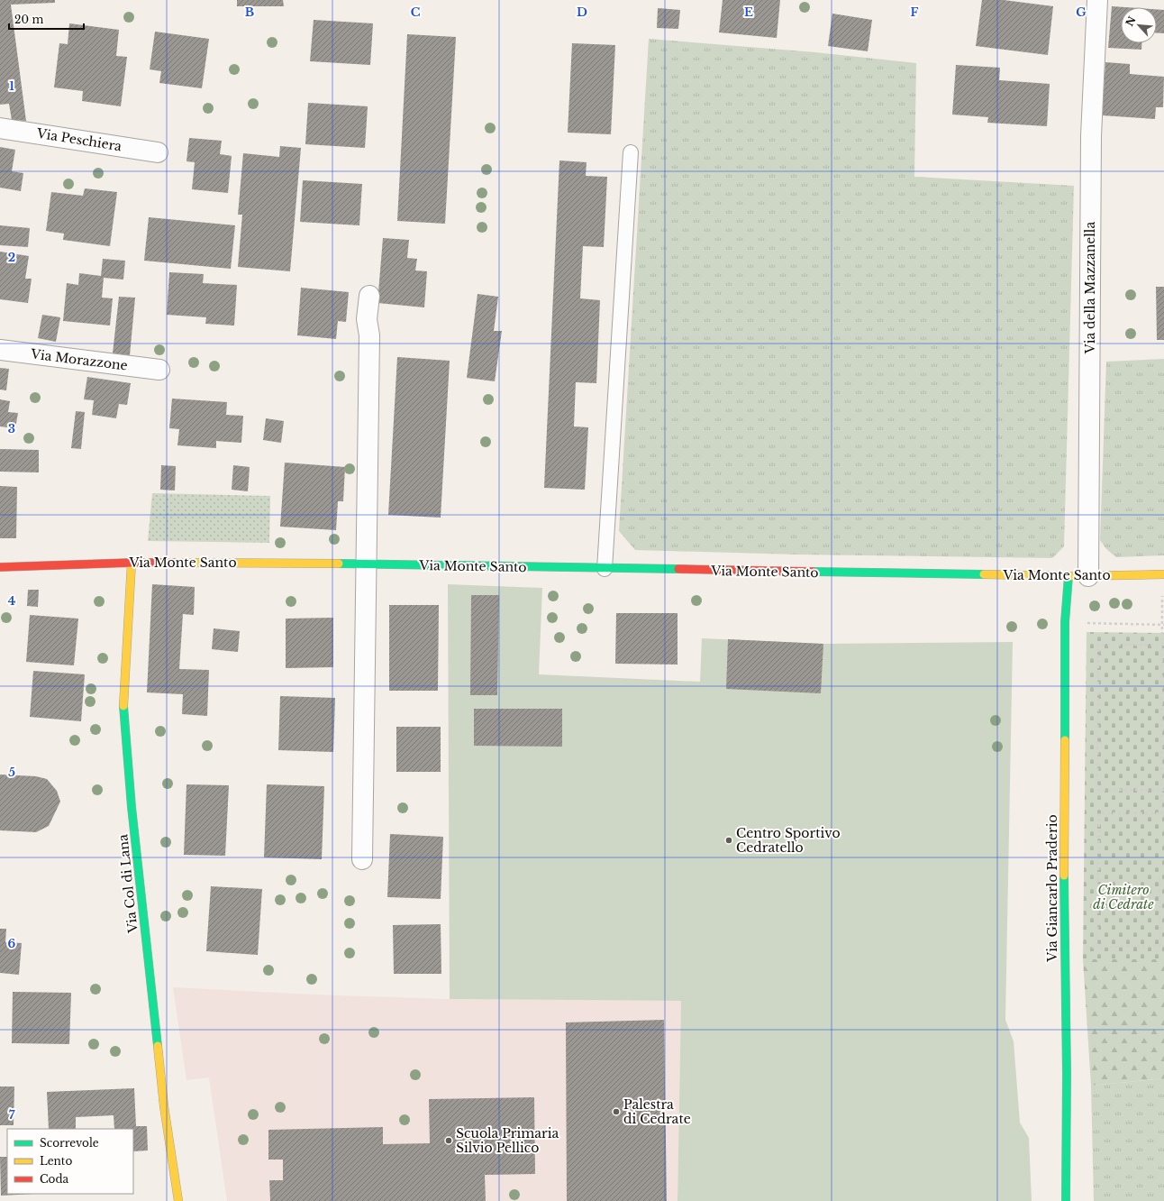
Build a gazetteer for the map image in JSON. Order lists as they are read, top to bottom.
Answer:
{
  "streets": {
    "street": [
      "Via Peschiera",
      "Via della Mazzanella",
      "Via Morazzone",
      "Via Monte Santo",
      "Via Col di Lana",
      "Via Giancarlo Praderio"
    ]
  },
  "crossings": [
    ["Via della Mazzanella", "Via Monte Santo"],
    ["Via Monte Santo", "Via Col di Lana"],
    ["Via Monte Santo", "Via Giancarlo Praderio"]
  ],
  "parks": ["Cimitero di Cedrate"],
  "places": ["Centro Sportivo Cedratello", "Palestra di Cedrate", "Scuola Primaria Silvio Pellico"],
  "legend": ["Scorrevole", "Lento", "Coda"],
  "scale_bar": "20 m",
  "north": "top left",
  "grid": {
    "columns": [
      "B",
      "C",
      "D",
      "E",
      "F",
      "G"
    ],
    "rows": [
      "1",
      "2",
      "3",
      "4",
      "5",
      "6",
      "7"
    ]
  }
}
